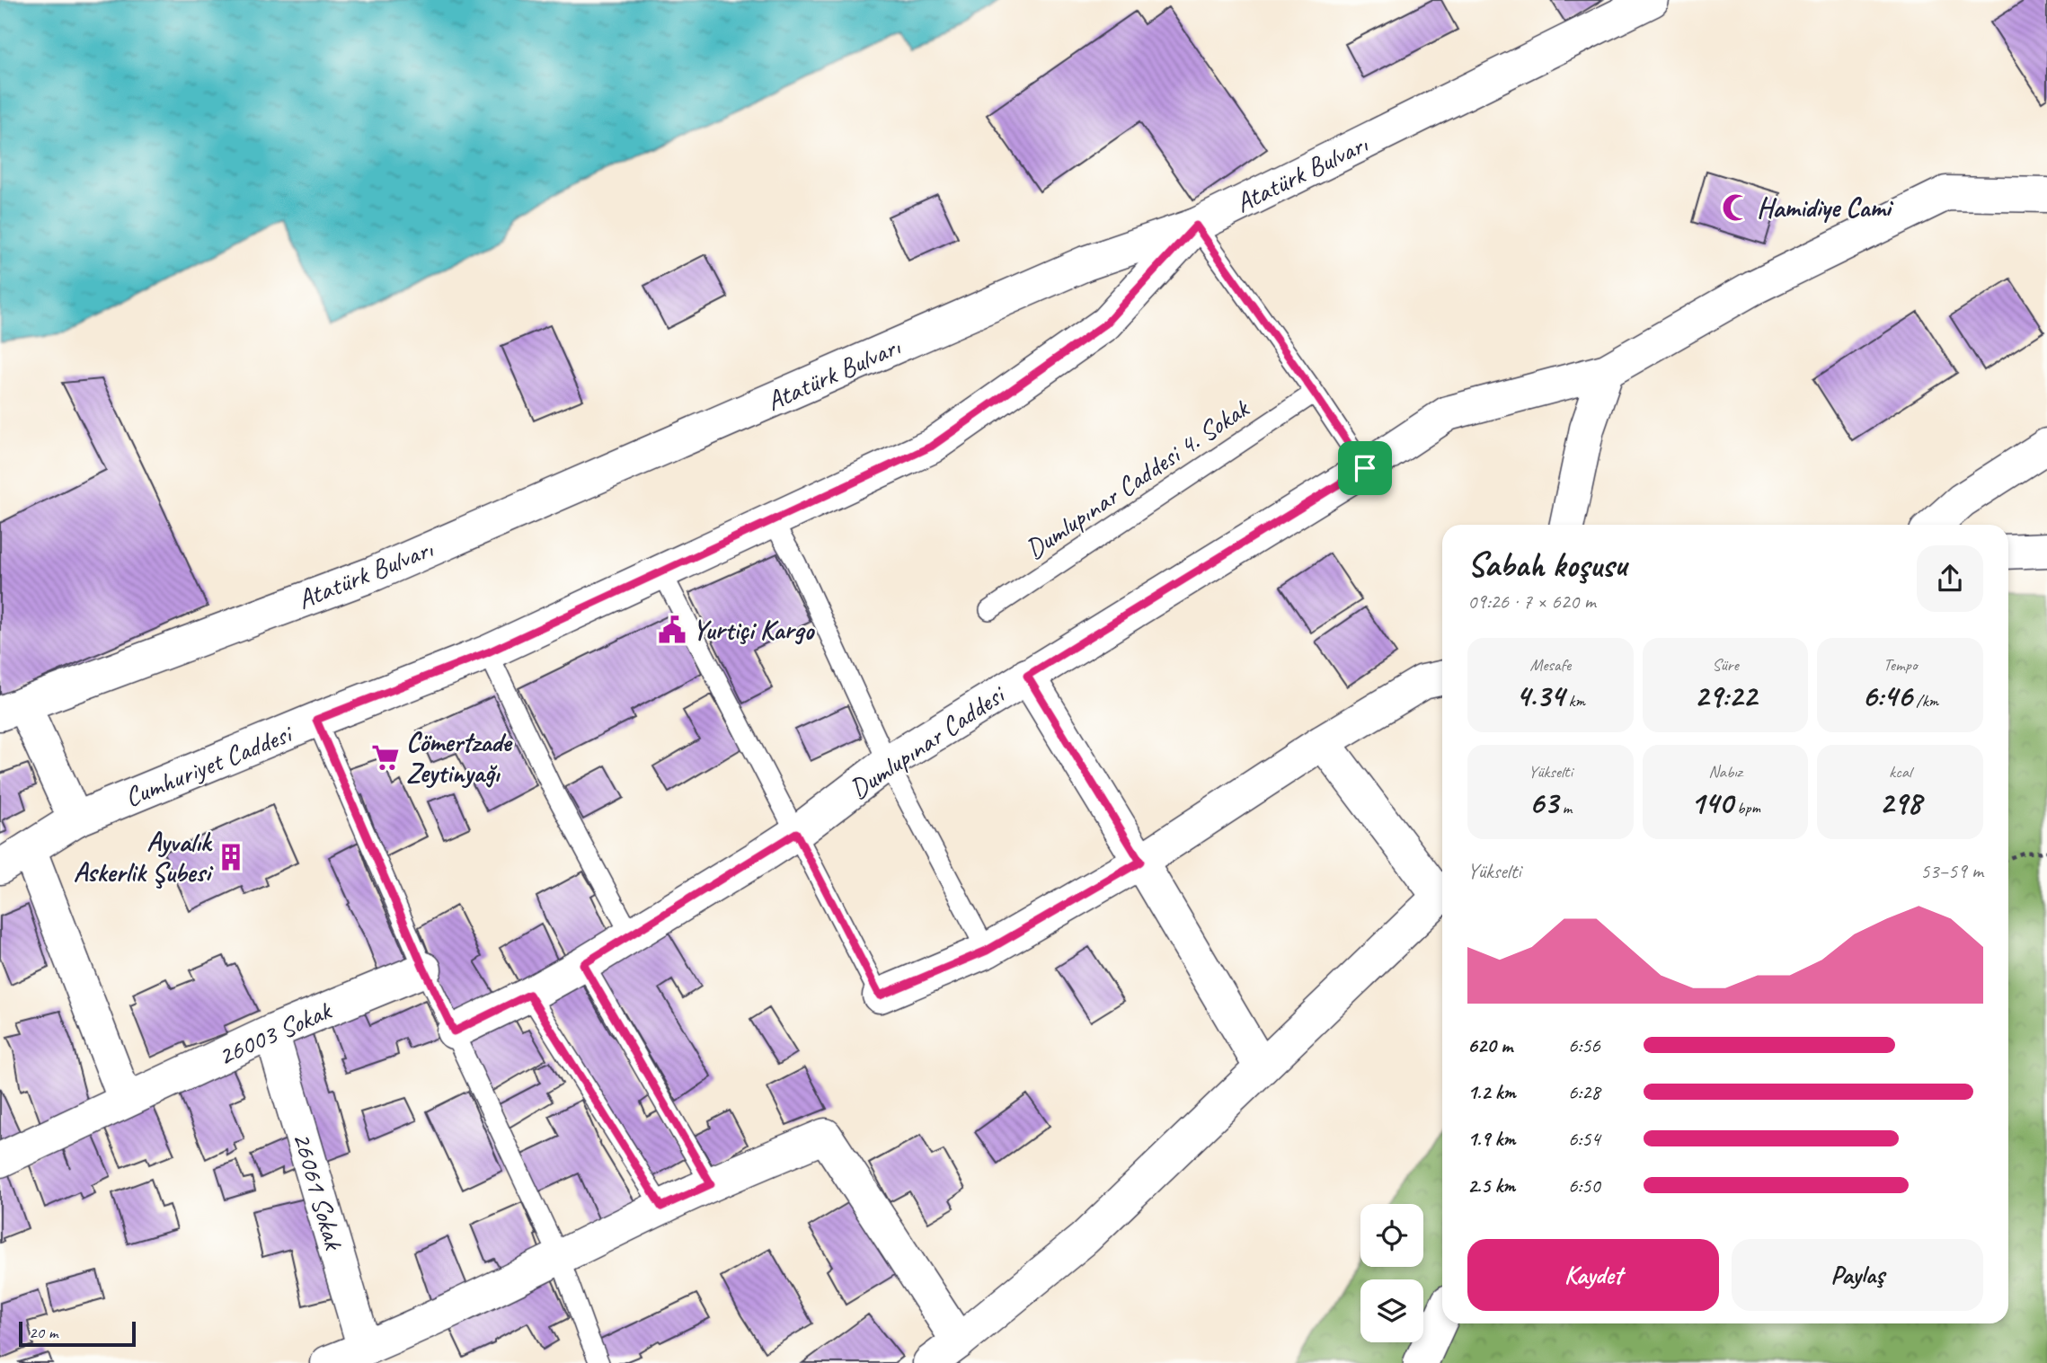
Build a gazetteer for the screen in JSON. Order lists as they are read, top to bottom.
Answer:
{
  "streets": {
    "street": [
      "Atatürk Bulvarı",
      "Dumlupınar Caddesi",
      "Cumhuriyet Caddesi",
      "26003 Sokak",
      "26061 Sokak"
    ],
    "lane": ["Dumlupınar Caddesi 4. Sokak"]
  },
  "crossings": [
    ["Atatürk Bulvarı", "Cumhuriyet Caddesi"],
    ["26003 Sokak", "26061 Sokak"]
  ],
  "places": {
    "mosque": ["Hamidiye Cami"],
    "public building": ["Yurtiçi Kargo"],
    "supermarket": ["Cömertzade Zeytinyağı"],
    "building": ["Ayvalık Askerlik Şubesi"]
  },
  "scale_bar": "20 m",
  "page": {
    "heading": ["Sabah koşusu", "09:26 · 7 × 620 m"],
    "stats": [
      ["Mesafe", "4.34 km"],
      ["Süre", "29:22"],
      ["Tempo", "6:46 /km"],
      ["Yükselti", "63 m"],
      ["Nabız", "140 bpm"],
      ["kcal", "298"]
    ],
    "chart": ["Yükselti", "53–59 m"],
    "list": [
      {
        "name": "620 m",
        "note": "6:56"
      },
      {
        "name": "1.2 km",
        "note": "6:28"
      },
      {
        "name": "1.9 km",
        "note": "6:54"
      },
      {
        "name": "2.5 km",
        "note": "6:50"
      }
    ],
    "buttons": ["Kaydet", "Paylaş"],
    "scale": "20 m"
  }
}
